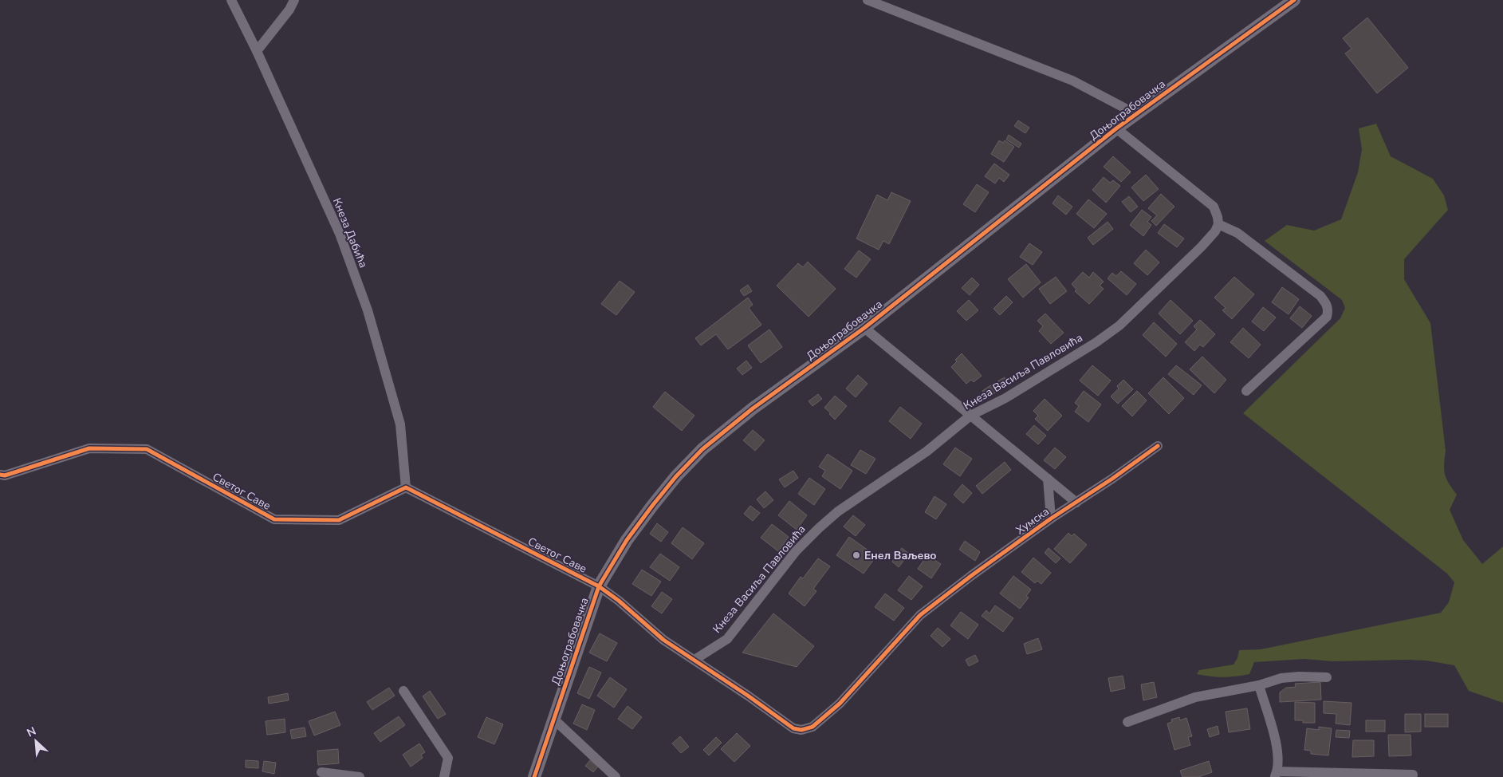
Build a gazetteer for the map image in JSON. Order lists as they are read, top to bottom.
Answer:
{
  "streets": {
    "street": [
      "Доњограбовачка",
      "Кнеза Дабића",
      "Кнеза Васиља Павловића",
      "Светог Саве",
      "Хумска"
    ]
  },
  "crossings": [
    ["Доњограбовачка", "Светог Саве"],
    ["Кнеза Дабића", "Светог Саве"],
    ["Кнеза Васиља Павловића", "Светог Саве"],
    ["Кнеза Васиља Павловића", "Хумска"],
    ["Светог Саве", "Хумска"]
  ],
  "places": ["Енел Ваљево"],
  "north": "top left"
}
